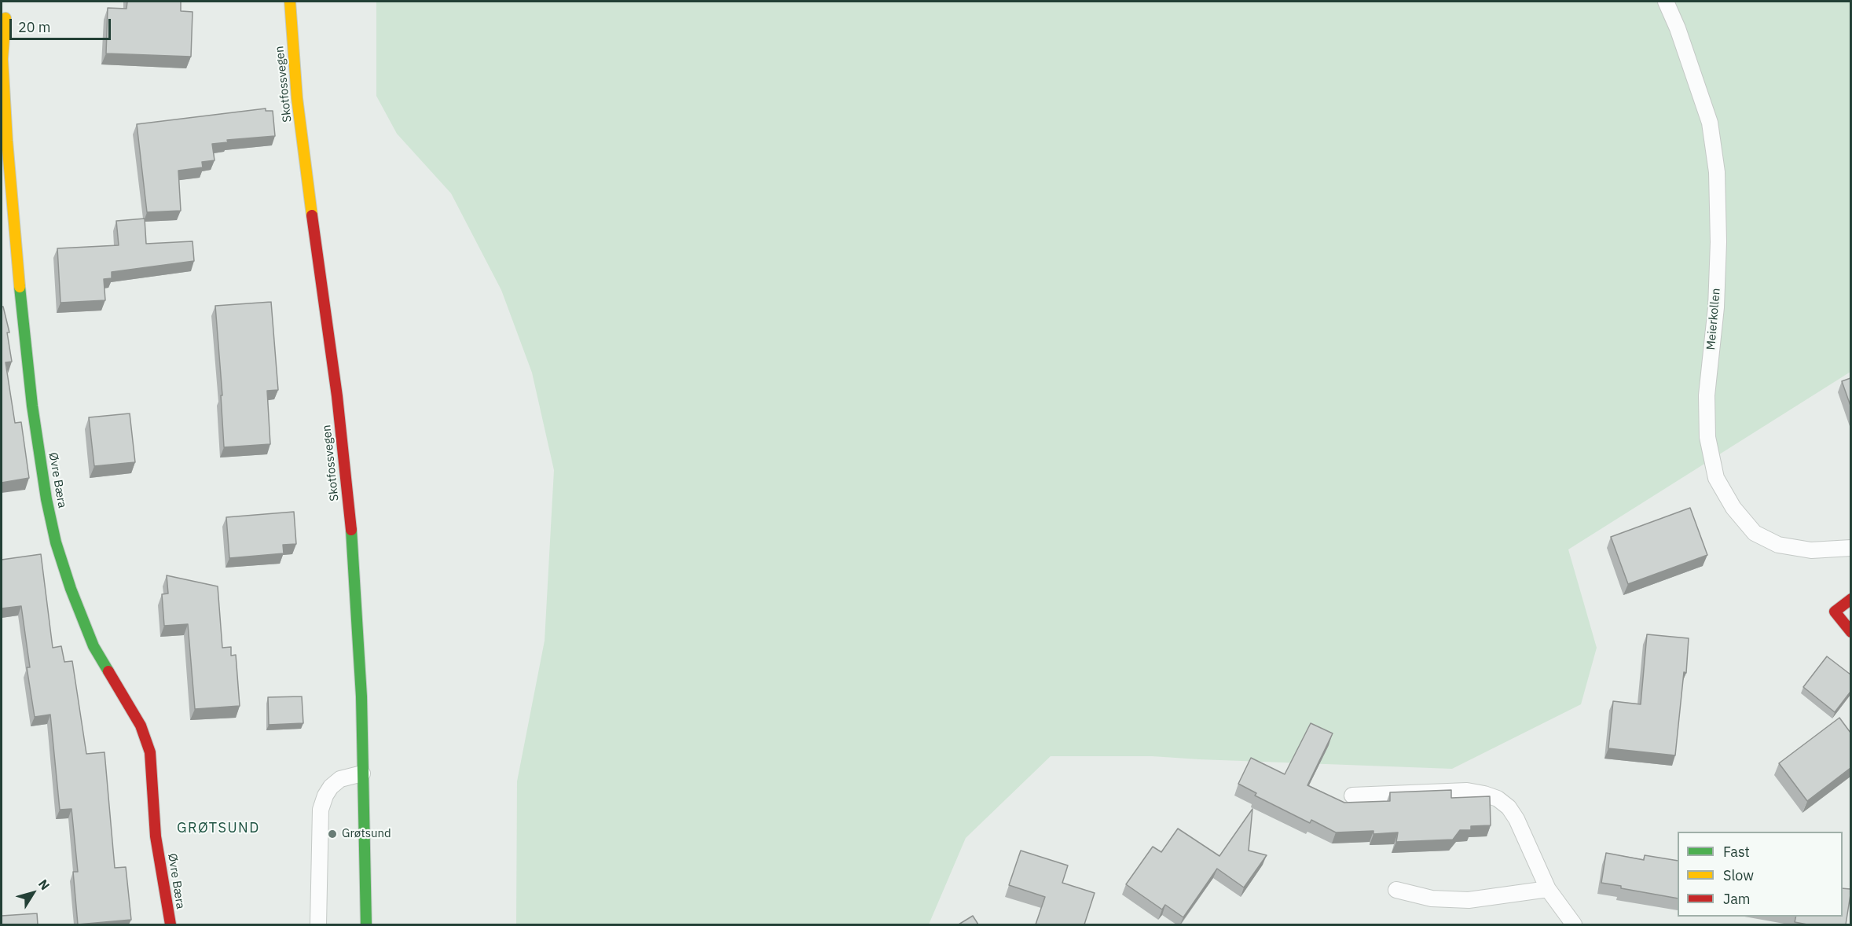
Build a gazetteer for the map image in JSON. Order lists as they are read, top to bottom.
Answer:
{
  "streets": {
    "street": ["Skotfossvegen", "Øvre Bæra"],
    "lane": ["Meierkollen"]
  },
  "districts": ["GRØTSUND"],
  "places": ["Grøtsund"],
  "legend": ["Fast", "Slow", "Jam"],
  "scale_bar": "20 m",
  "north": "top right"
}
